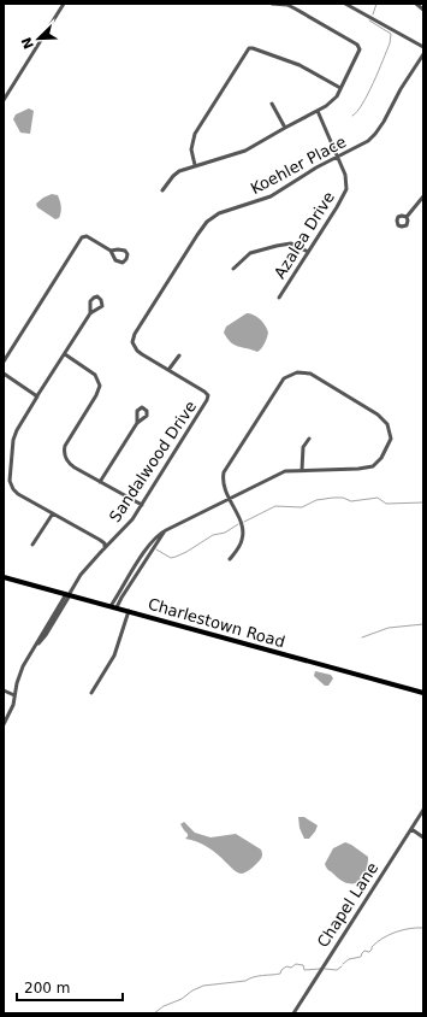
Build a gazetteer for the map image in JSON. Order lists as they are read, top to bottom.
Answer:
{
  "streets": {
    "main road": ["Charlestown Road"],
    "street": [
      "Koehler Place",
      "Azalea Drive",
      "Sandalwood Drive",
      "Chapel Lane"
    ]
  },
  "crossings": [
    ["Koehler Place", "Azalea Drive"],
    ["Koehler Place", "Sandalwood Drive"],
    ["Sandalwood Drive", "Charlestown Road"]
  ],
  "scale_bar": "200 m",
  "north": "bottom left"
}
